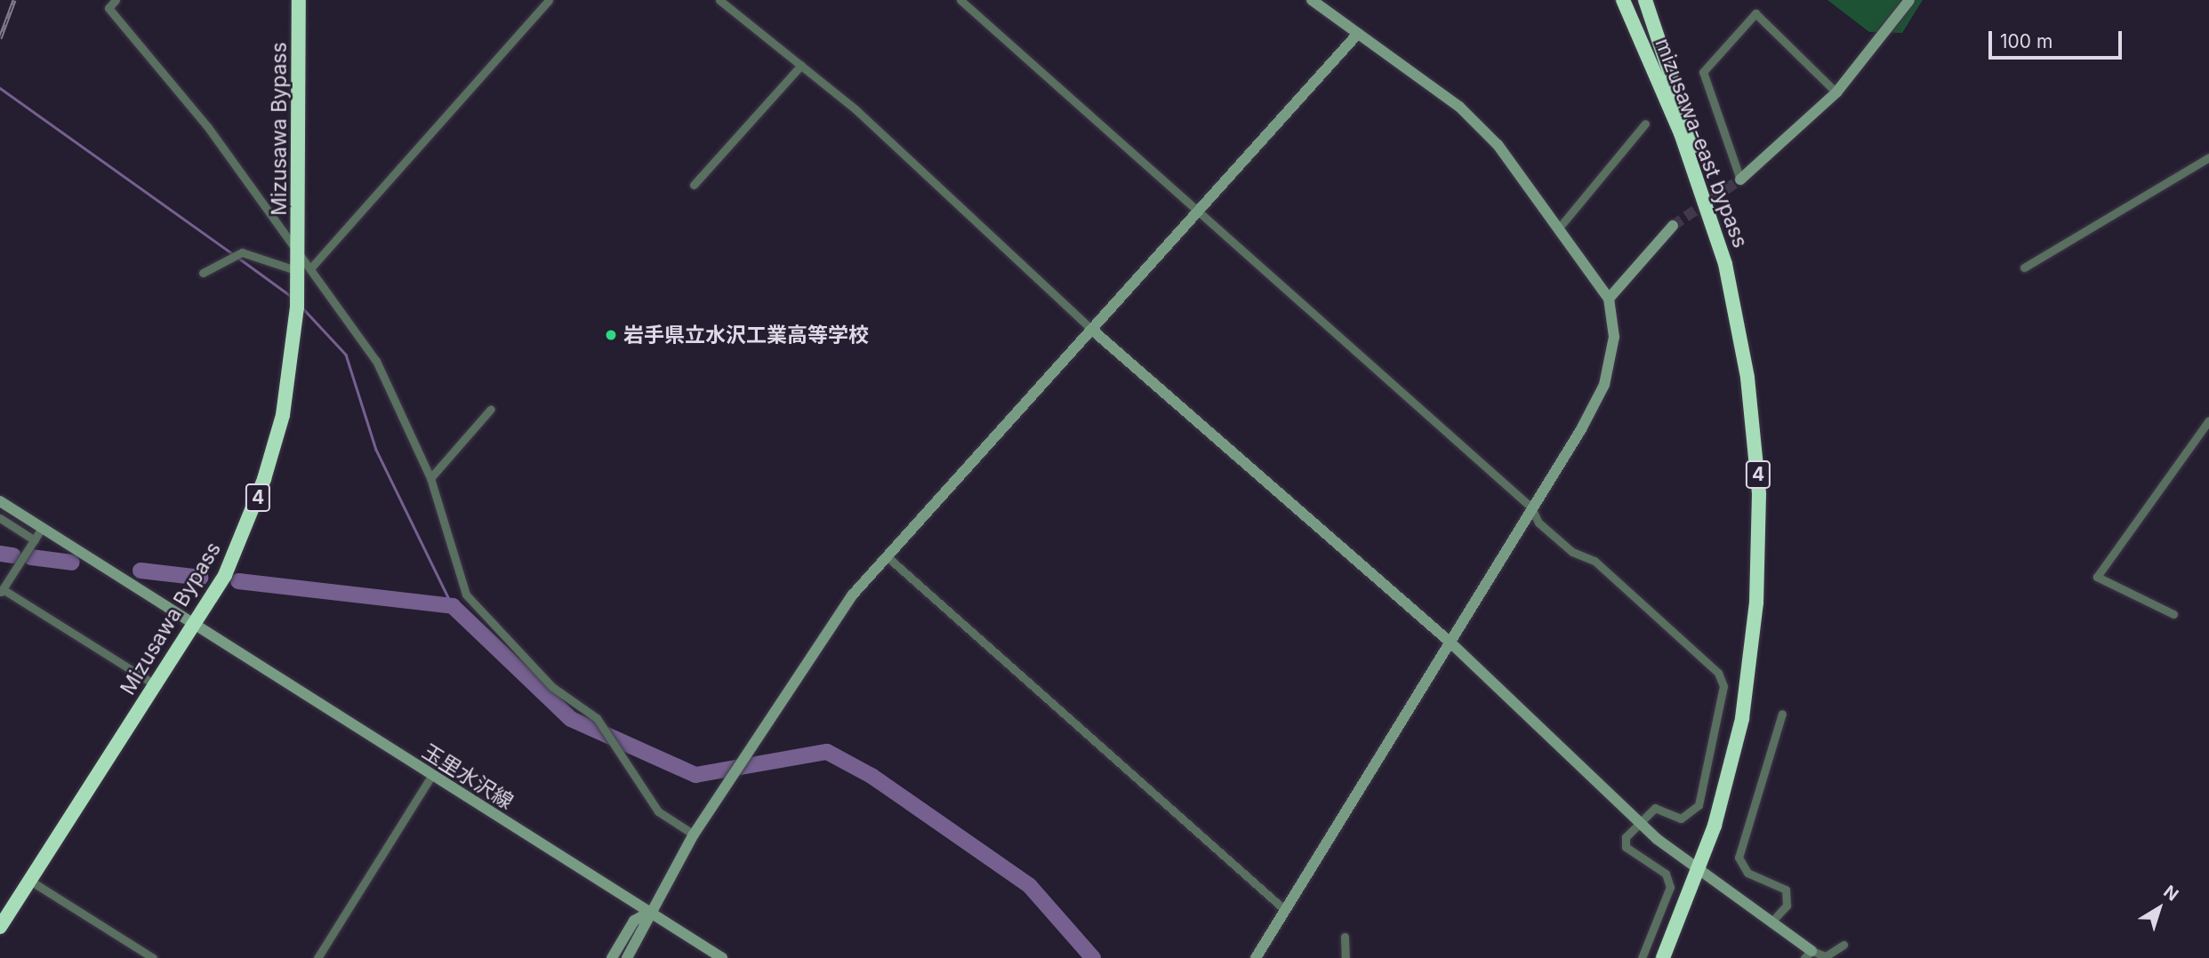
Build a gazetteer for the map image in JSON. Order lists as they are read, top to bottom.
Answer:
{
  "streets": {
    "highway": ["Mizusawa Bypass", "mizusawa-east bypass", "4"],
    "street": ["玉里水沢線"]
  },
  "crossings": [
    ["Mizusawa Bypass", "玉里水沢線"]
  ],
  "places": ["岩手県立水沢工業高等学校"],
  "scale_bar": "100 m",
  "north": "top right"
}
